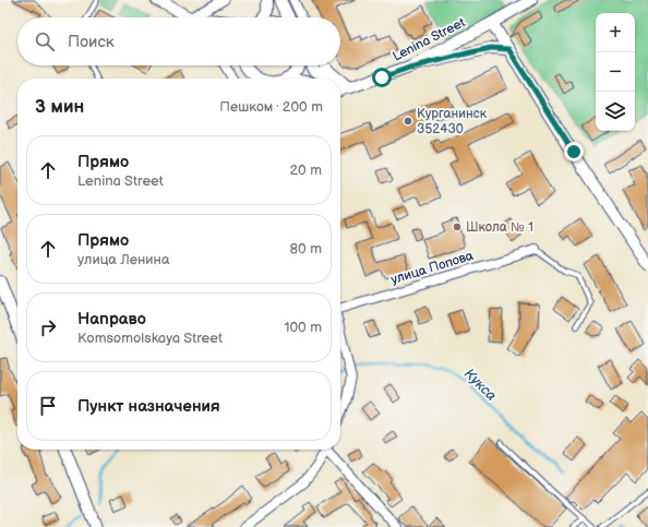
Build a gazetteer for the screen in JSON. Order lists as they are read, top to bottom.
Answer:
{
  "streets": {
    "street": ["Lenina Street", "улица Попова"]
  },
  "water": ["Кукса"],
  "places": ["Курганинск 352430", "Школа № 1"],
  "page": {
    "map_buttons": ["+", "−"],
    "search": "Поиск",
    "heading": ["3 мин", "Пешком · 200 m"],
    "list": [
      ["Прямо", "Lenina Street", "20 m"],
      ["Прямо", "улица Ленина", "80 m"],
      ["Направо", "Komsomolskaya Street", "100 m"],
      "Пункт назначения"
    ]
  }
}
